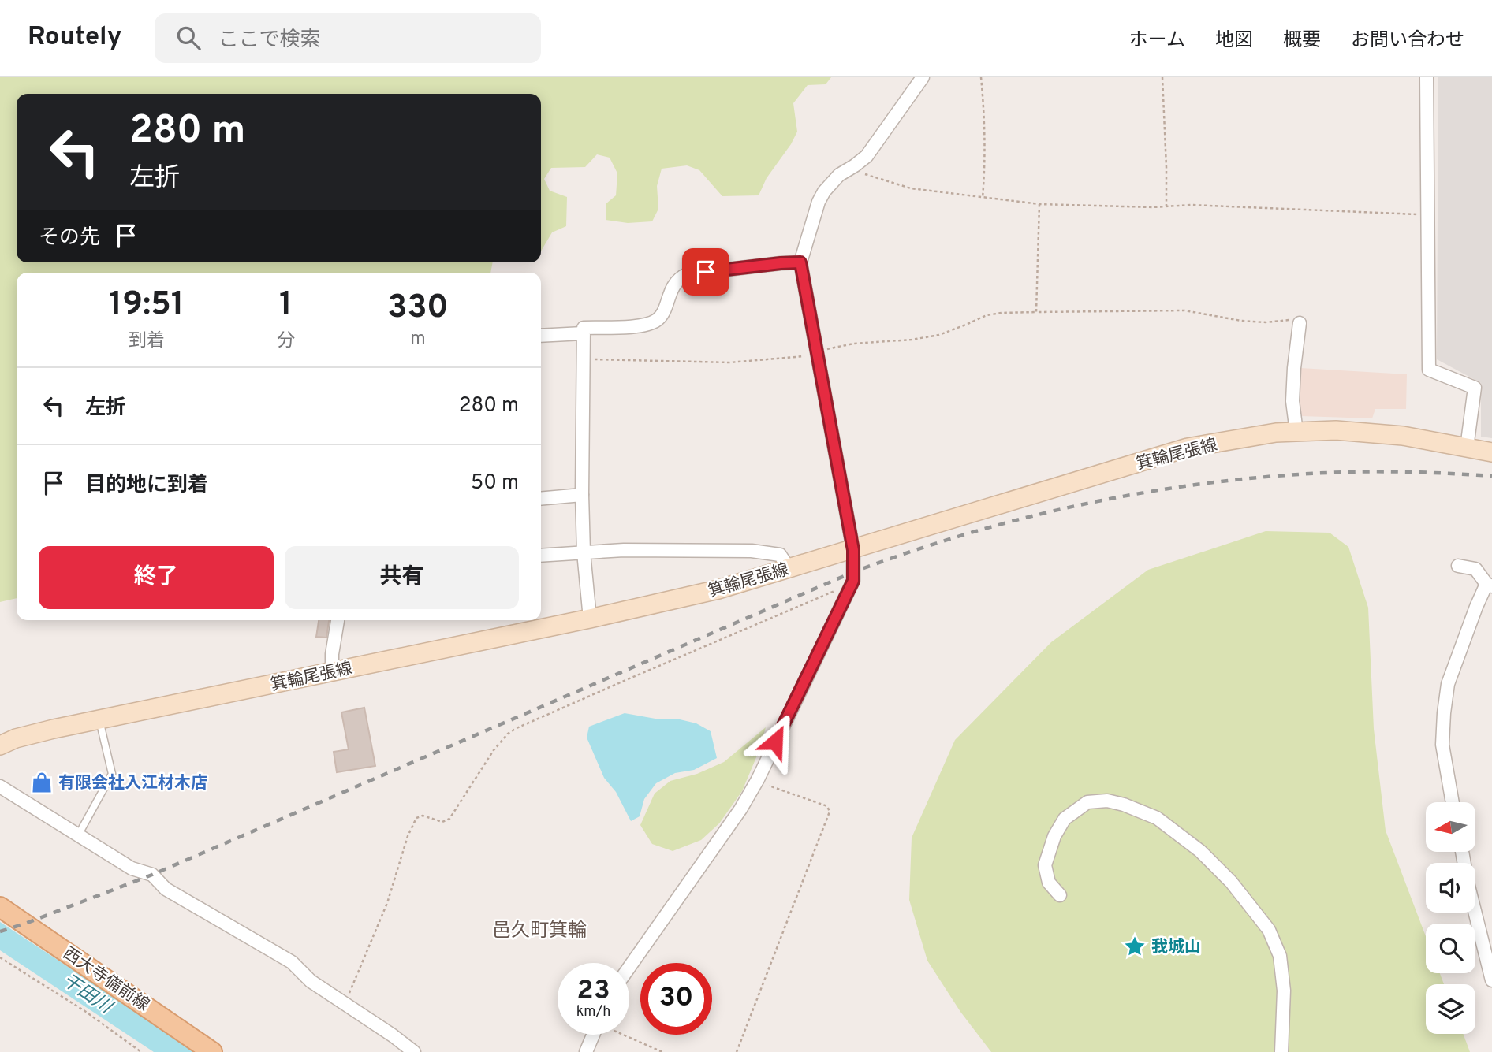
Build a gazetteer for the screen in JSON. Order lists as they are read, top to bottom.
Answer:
{
  "streets": {
    "main road": ["箕輪尾張線", "西大寺備前線"]
  },
  "districts": ["邑久町箕輪"],
  "water": ["干田川"],
  "places": {
    "shop": ["有限会社入江材木店"],
    "place": ["我城山"]
  },
  "north": "left",
  "page": {
    "header": "Routely",
    "search": "ここで検索",
    "nav": [
      "ホーム",
      "地図",
      "概要",
      "お問い合わせ"
    ],
    "turn": ["280 m", "左折"],
    "then": "その先",
    "eta": [
      "19:51",
      "到着",
      "1",
      "分",
      "330",
      "m"
    ],
    "list": [
      {
        "name": "左折",
        "value": "280 m"
      },
      {
        "name": "目的地に到着",
        "value": "50 m"
      }
    ],
    "buttons": ["終了", "共有"],
    "speed": "23 km/h",
    "limit": "30"
  }
}
